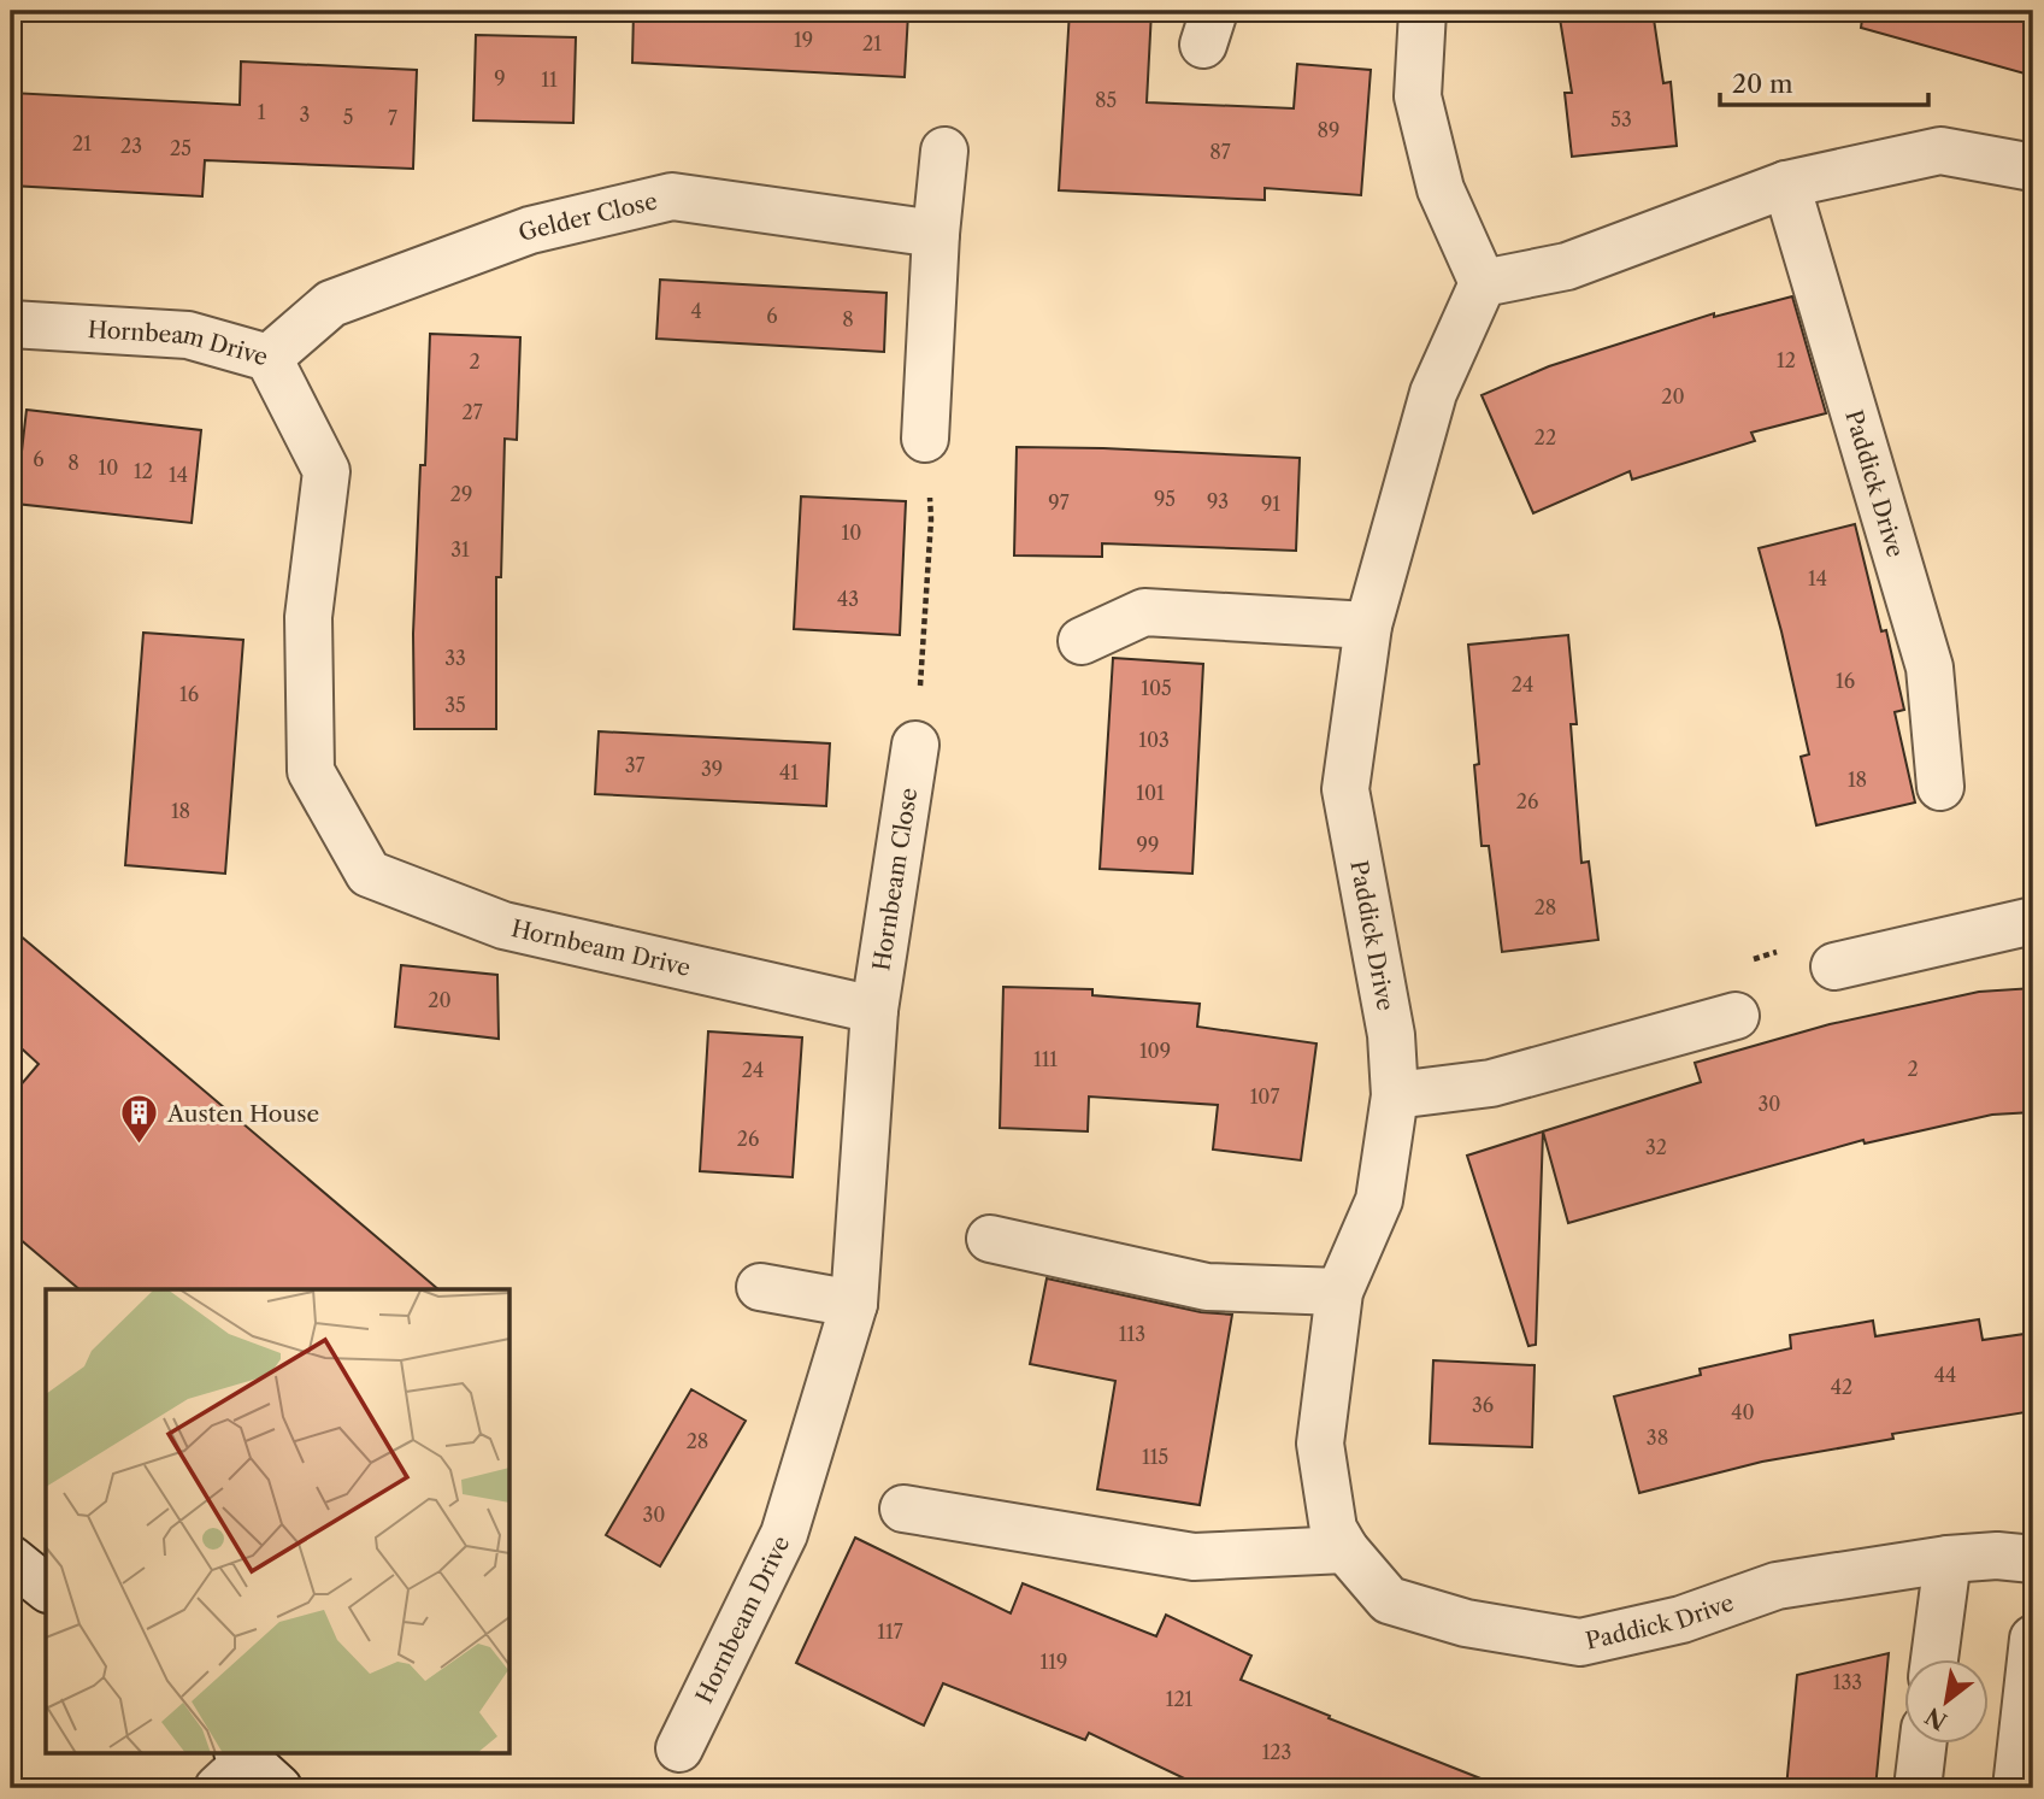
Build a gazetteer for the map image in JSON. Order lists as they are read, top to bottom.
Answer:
{
  "streets": {
    "street": [
      "Gelder Close",
      "Hornbeam Drive",
      "Paddick Drive",
      "Hornbeam Close"
    ]
  },
  "crossings": [
    ["Gelder Close", "Hornbeam Drive"],
    ["Hornbeam Drive", "Hornbeam Close"]
  ],
  "places": {
    "building": ["Austen House"]
  },
  "house_numbers": [
    "19",
    "21",
    "9",
    "11",
    "85",
    "1",
    "3",
    "5",
    "7",
    "53",
    "89",
    "21",
    "23",
    "25",
    "87",
    "4",
    "6",
    "8",
    "12",
    "2",
    "20",
    "27",
    "22",
    "6",
    "8",
    "10",
    "12",
    "14",
    "29",
    "95",
    "93",
    "97",
    "91",
    "10",
    "31",
    "14",
    "43",
    "33",
    "16",
    "24",
    "105",
    "16",
    "35",
    "103",
    "37",
    "39",
    "41",
    "18",
    "101",
    "26",
    "18",
    "99",
    "28",
    "20",
    "109",
    "111",
    "2",
    "24",
    "107",
    "30",
    "26",
    "32",
    "113",
    "44",
    "42",
    "36",
    "40",
    "38",
    "28",
    "115",
    "30",
    "117",
    "119",
    "133",
    "121",
    "123"
  ],
  "scale_bar": "20 m",
  "north": "bottom left"
}
